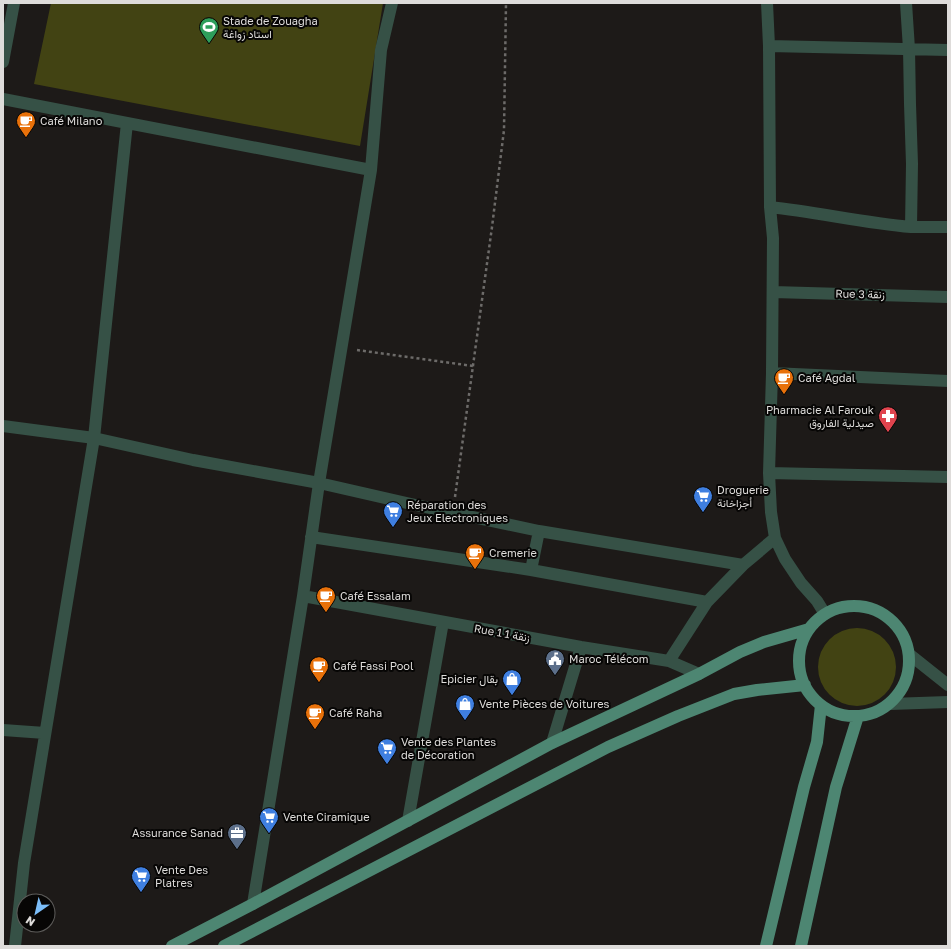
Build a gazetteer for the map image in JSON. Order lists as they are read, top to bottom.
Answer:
{
  "streets": {
    "street": ["Rue 3 زنقة", "Rue 1 زنقة 1"]
  },
  "places": {
    "sports": ["Stade de Zouagha استاد زواغة"],
    "cafe": [
      "Café Milano",
      "Café Agdal",
      "Cremerie",
      "Café Essalam",
      "Café Fassi Pool",
      "Café Raha"
    ],
    "pharmacy": ["Pharmacie Al Farouk صيدلية الفاروق"],
    "supermarket": [
      "Droguerie أجزاخانة",
      "Réparation des Jeux Electroniques",
      "Vente des Plantes de Décoration",
      "Vente Ciramique",
      "Vente Des Platres"
    ],
    "public building": ["Maroc Télécom"],
    "shop": ["Epicier بقال", "Vente Pièces de Voitures"],
    "office": ["Assurance Sanad"]
  },
  "north": "bottom left"
}
